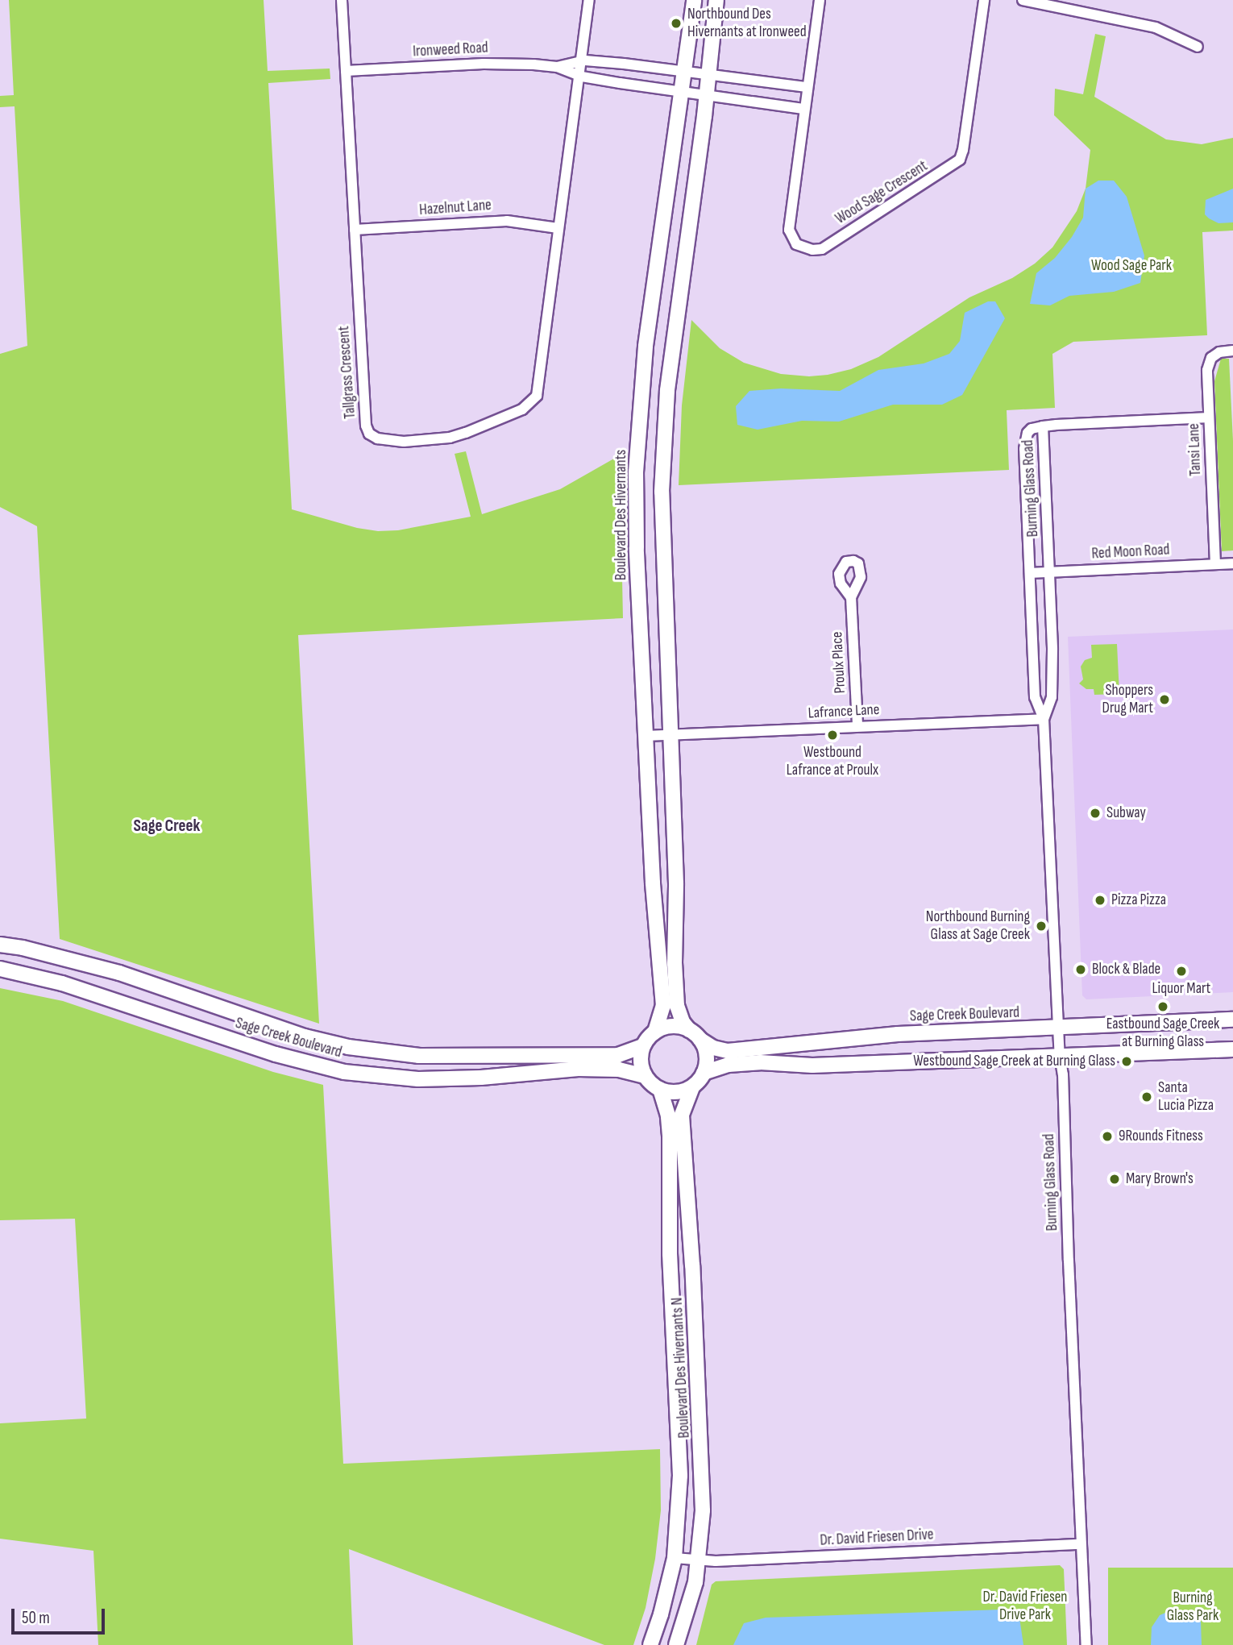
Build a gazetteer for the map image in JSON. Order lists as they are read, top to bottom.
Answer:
{
  "streets": {
    "street": [
      "Ironweed Road",
      "Wood Sage Crescent",
      "Hazelnut Lane",
      "Tallgrass Crescent",
      "Tansi Lane",
      "Burning Glass Road",
      "Boulevard Des Hivernants",
      "Red Moon Road",
      "Proulx Place",
      "Lafrance Lane",
      "Sage Creek Boulevard",
      "Boulevard Des Hivernants N",
      "Dr. David Friesen Drive"
    ]
  },
  "crossings": [
    ["Ironweed Road", "Tallgrass Crescent"],
    ["Ironweed Road", "Boulevard Des Hivernants"],
    ["Hazelnut Lane", "Tallgrass Crescent"],
    ["Tansi Lane", "Red Moon Road"],
    ["Burning Glass Road", "Red Moon Road"],
    ["Burning Glass Road", "Lafrance Lane"],
    ["Burning Glass Road", "Sage Creek Boulevard"],
    ["Burning Glass Road", "Dr. David Friesen Drive"],
    ["Boulevard Des Hivernants", "Lafrance Lane"],
    ["Boulevard Des Hivernants", "Sage Creek Boulevard"],
    ["Boulevard Des Hivernants", "Boulevard Des Hivernants N"],
    ["Proulx Place", "Lafrance Lane"],
    ["Sage Creek Boulevard", "Boulevard Des Hivernants N"],
    ["Boulevard Des Hivernants N", "Dr. David Friesen Drive"]
  ],
  "districts": ["Sage Creek"],
  "parks": ["Wood Sage Park", "Dr. David Friesen Drive Park", "Burning Glass Park"],
  "places": [
    "Northbound Des Hivernants at Ironweed",
    "Shoppers Drug Mart",
    "Westbound Lafrance at Proulx",
    "Subway",
    "Pizza Pizza",
    "Northbound Burning Glass at Sage Creek",
    "Block & Blade",
    "Liquor Mart",
    "Eastbound Sage Creek at Burning Glass",
    "Westbound Sage Creek at Burning Glass",
    "Santa Lucia Pizza",
    "9Rounds Fitness",
    "Mary Brown's"
  ],
  "scale_bar": "50 m"
}
